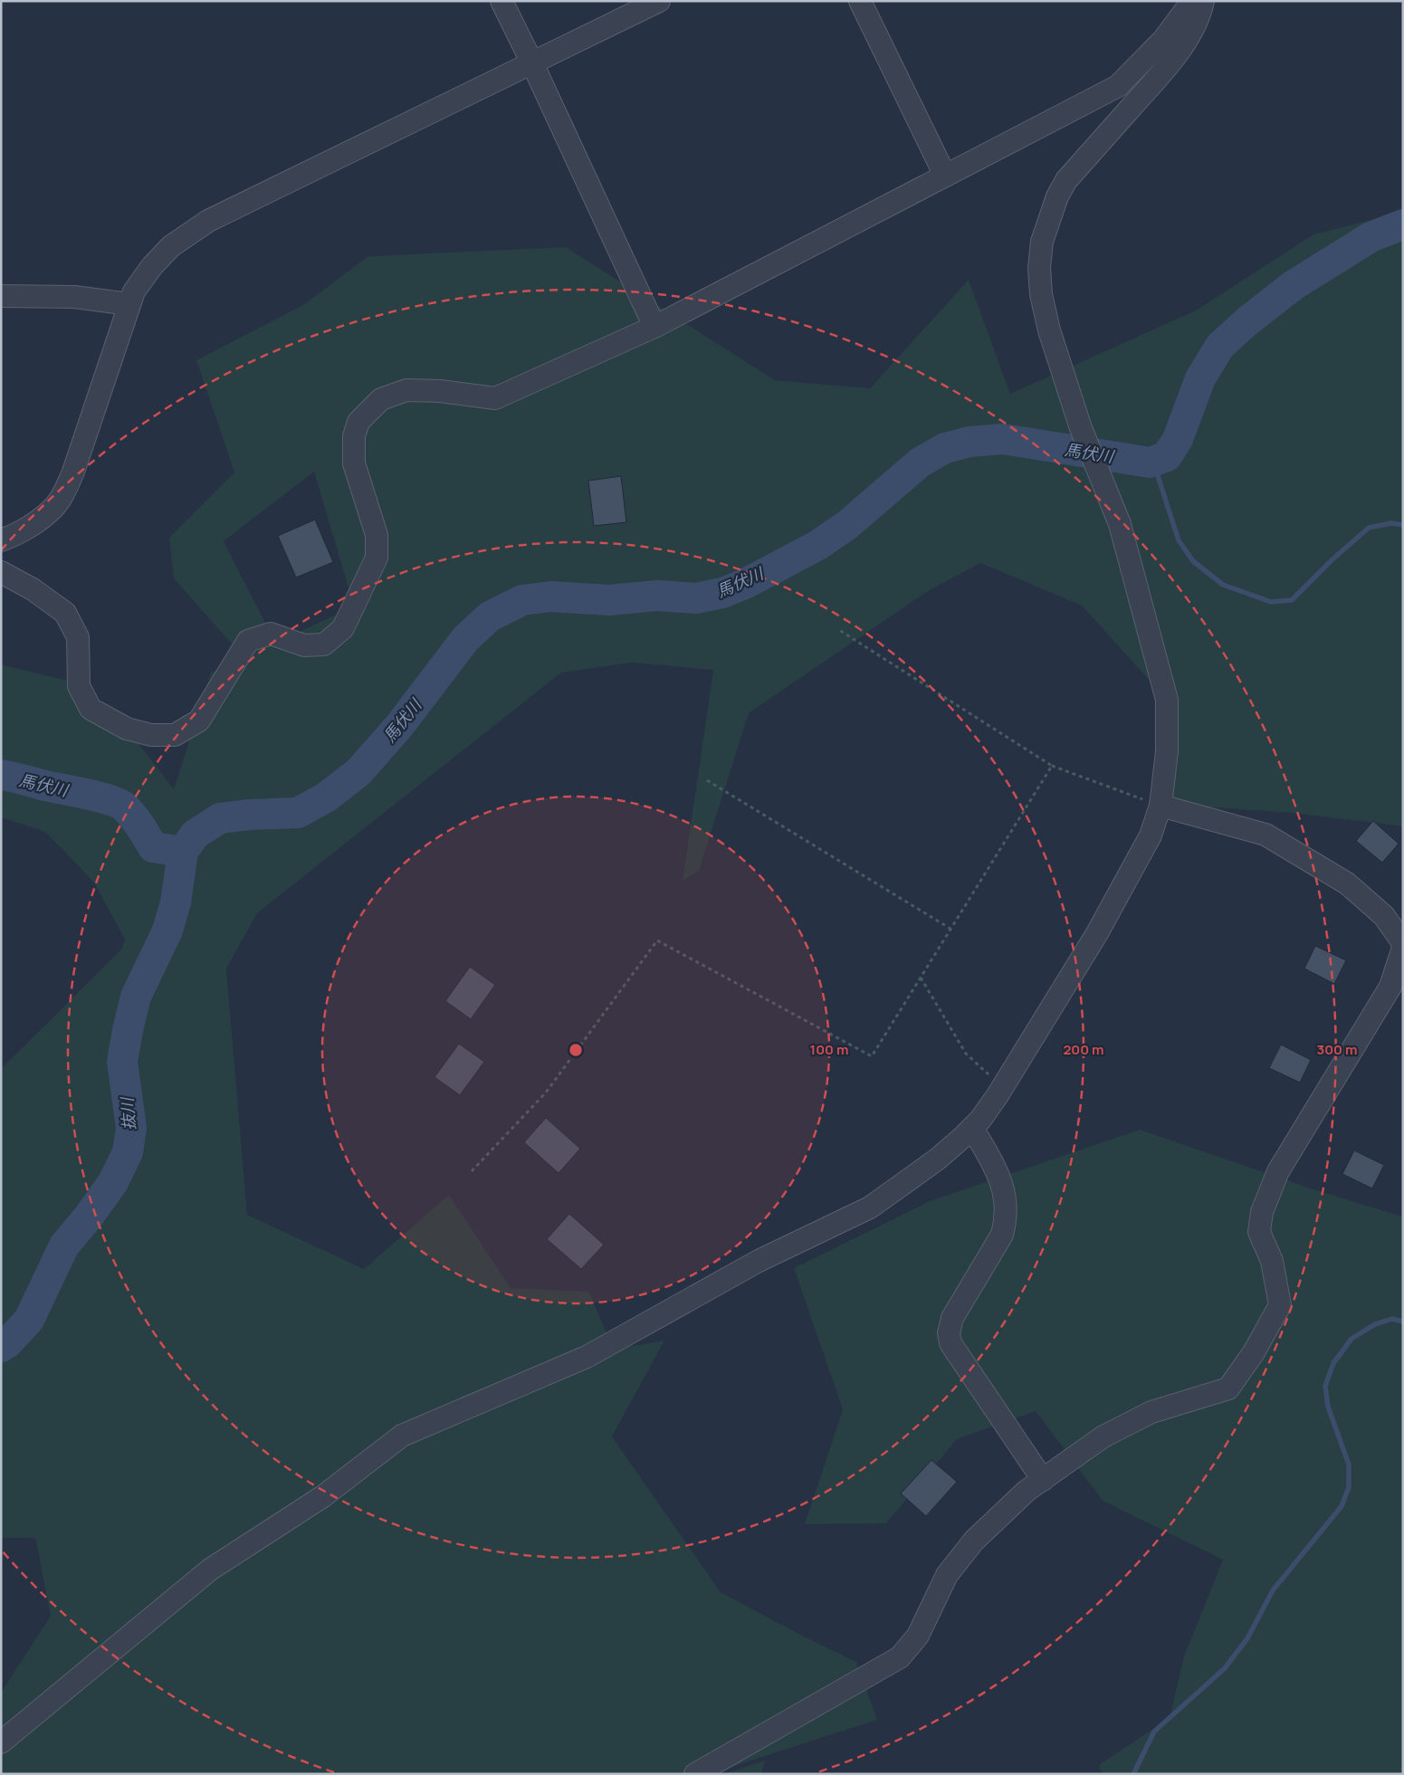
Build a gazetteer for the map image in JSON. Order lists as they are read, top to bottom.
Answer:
{
  "water": ["馬伏川", "抜川"],
  "rings": ["100 m", "200 m", "300 m"]
}
